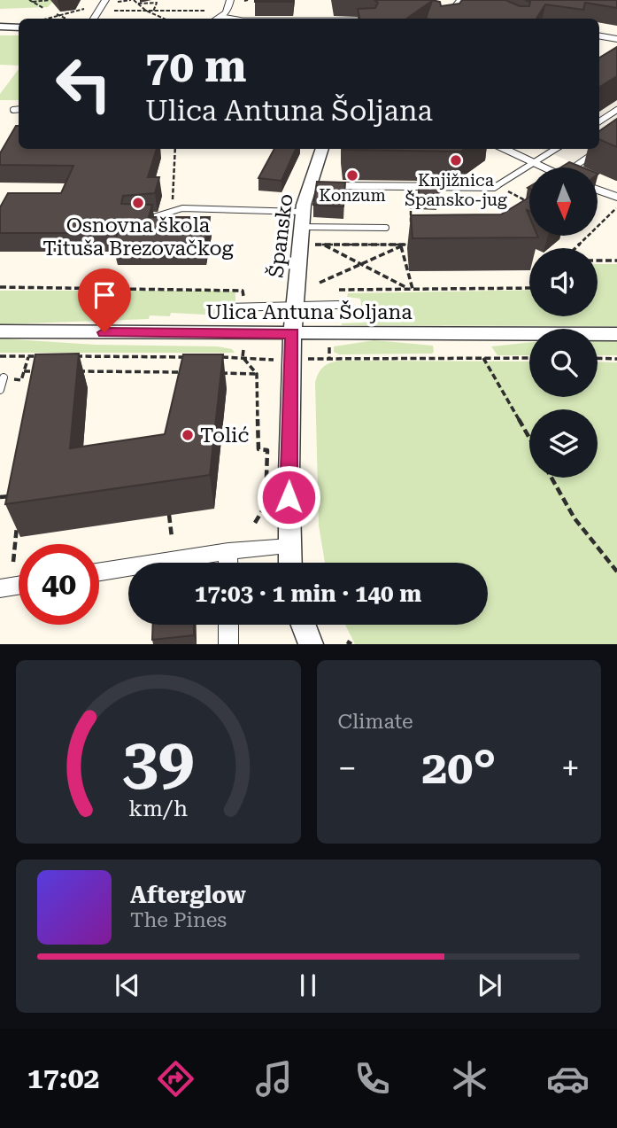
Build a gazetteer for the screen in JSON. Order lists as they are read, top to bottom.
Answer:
{
  "streets": {
    "street": ["Špansko", "Ulica Antuna Šoljana"]
  },
  "crossings": [
    ["Špansko", "Ulica Antuna Šoljana"]
  ],
  "places": [
    "Knjižnica Špansko-jug",
    "Konzum",
    "Osnovna škola Tituša Brezovačkog",
    "Tolić"
  ],
  "north": "bottom",
  "page": {
    "turn": ["70 m", "Ulica Antuna Šoljana"],
    "limit": "40",
    "trip": "17:03 · 1 min · 140 m",
    "tile": "Climate",
    "heat": ["−", "20°", "+"],
    "song": ["Afterglow", "The Pines"],
    "tabs": "17:02",
    "gauge": ["39", "km/h"]
  }
}
